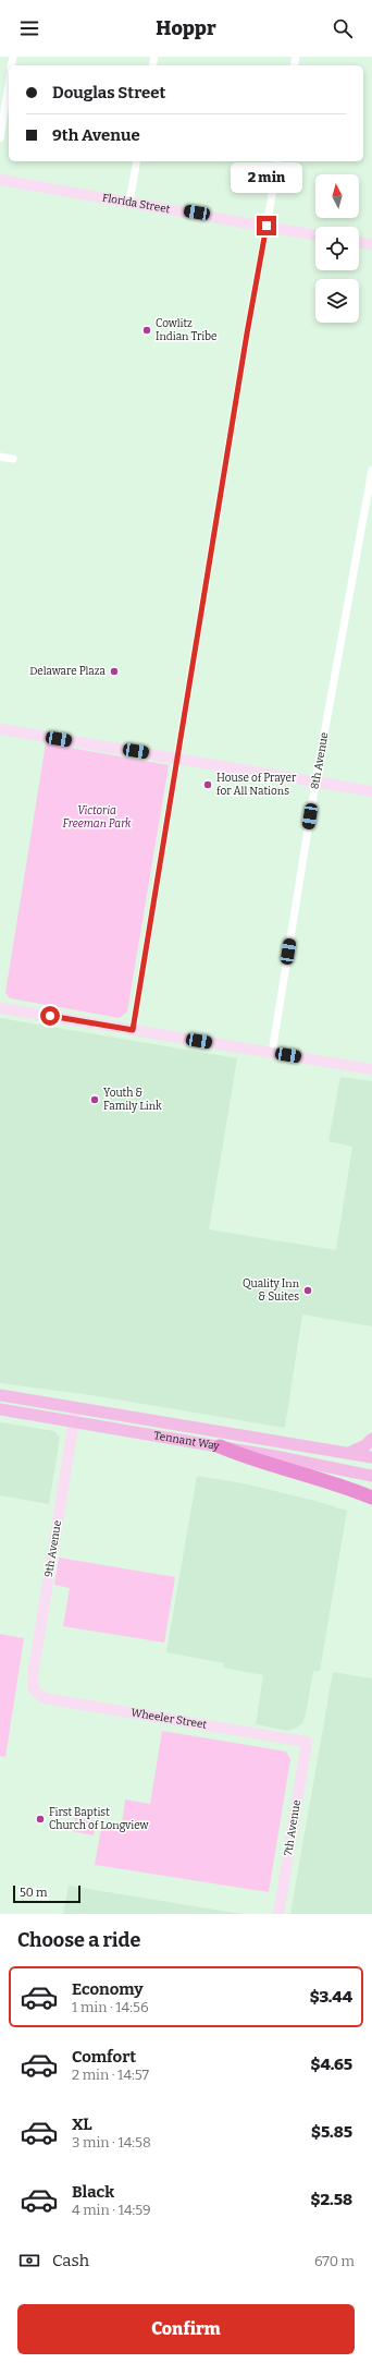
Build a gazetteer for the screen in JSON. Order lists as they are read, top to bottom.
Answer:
{
  "streets": {
    "main road": ["Tennant Way"],
    "street": [
      "Florida Street",
      "8th Avenue",
      "9th Avenue",
      "Wheeler Street",
      "7th Avenue"
    ]
  },
  "crossings": [
    ["Tennant Way", "9th Avenue"],
    ["9th Avenue", "Wheeler Street"],
    ["Wheeler Street", "7th Avenue"]
  ],
  "parks": ["Victoria Freeman Park"],
  "places": [
    "Cowlitz Indian Tribe",
    "Delaware Plaza",
    "House of Prayer for All Nations",
    "Youth & Family Link",
    "Quality Inn & Suites",
    "First Baptist Church of Longview"
  ],
  "scale_bar": "50 m",
  "north": "top",
  "page": {
    "header": "Hoppr",
    "banner": ["Douglas Street", "9th Avenue"],
    "bubble": "2 min",
    "scale": "50 m",
    "heading": "Choose a ride",
    "list": [
      {
        "name": "Economy",
        "note": "1 min · 14:56",
        "value": "$3.44"
      },
      {
        "name": "Comfort",
        "note": "2 min · 14:57",
        "value": "$4.65"
      },
      {
        "name": "XL",
        "note": "3 min · 14:58",
        "value": "$5.85"
      },
      {
        "name": "Black",
        "note": "4 min · 14:59",
        "value": "$2.58"
      }
    ],
    "pay": ["Cash", "670 m"],
    "buttons": "Confirm"
  }
}
